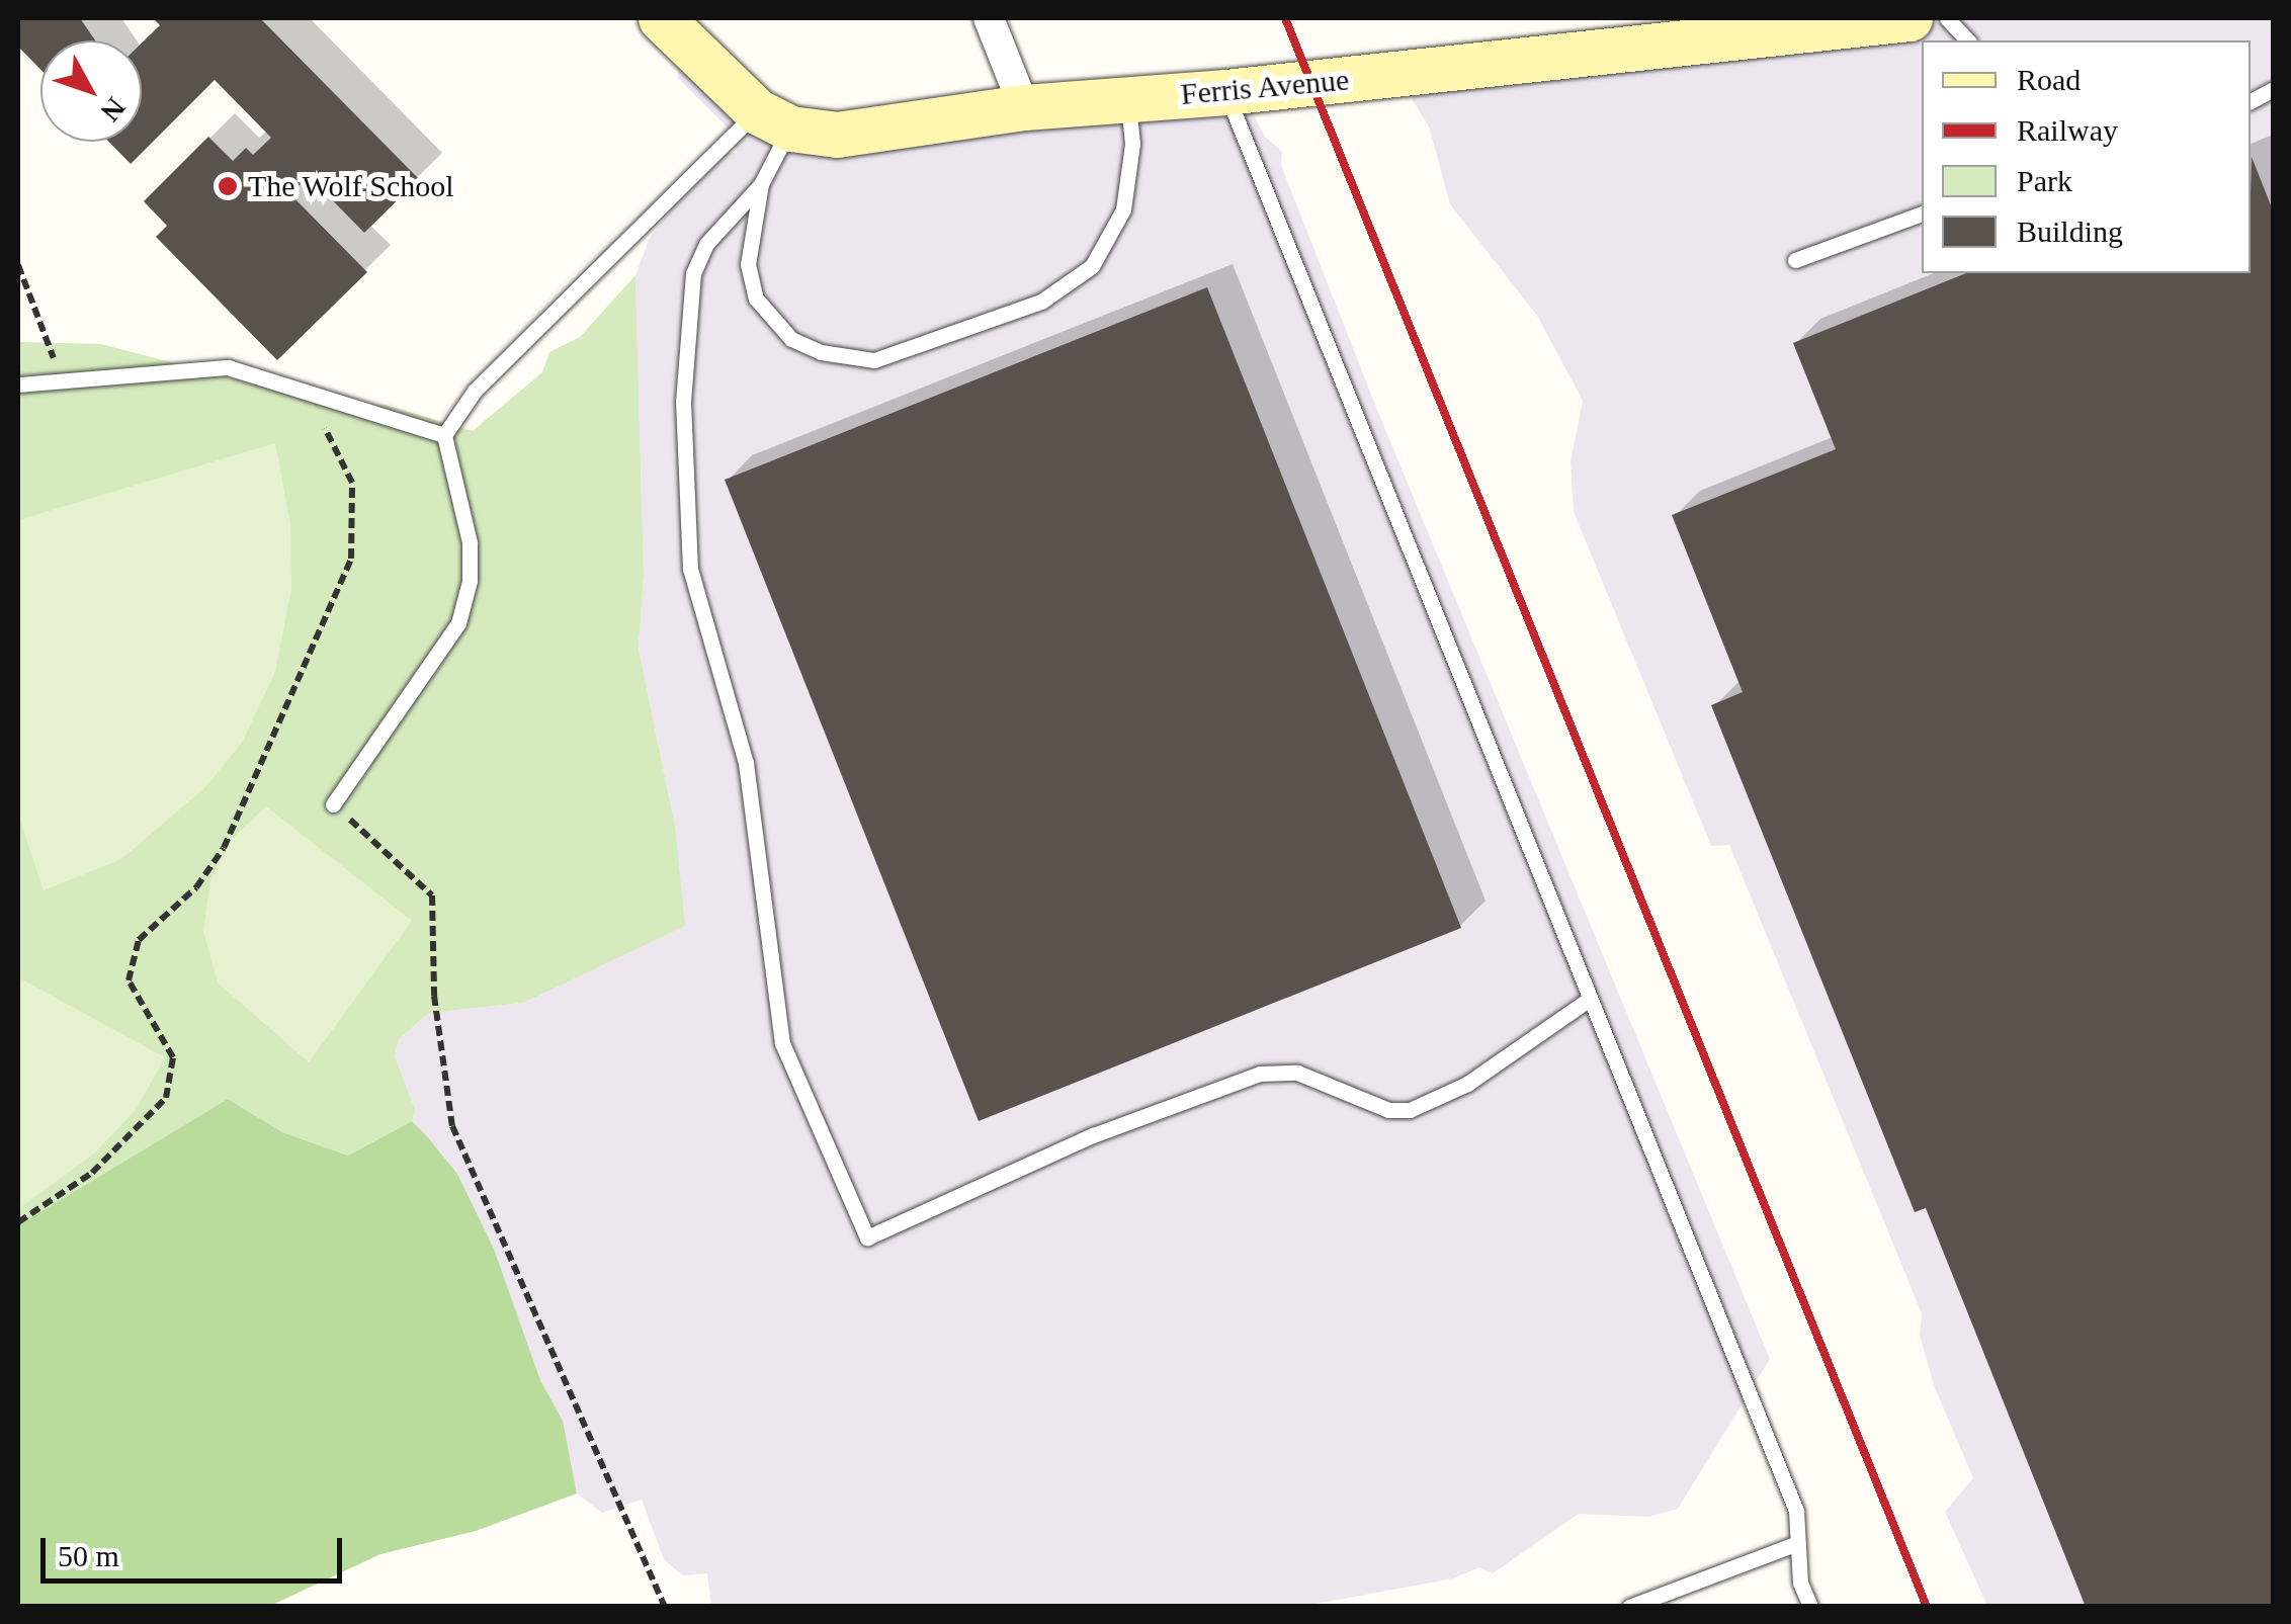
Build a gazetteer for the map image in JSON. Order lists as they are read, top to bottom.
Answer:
{
  "streets": {
    "street": ["Ferris Avenue"]
  },
  "places": ["The Wolf School"],
  "legend": [
    "Road",
    "Railway",
    "Park",
    "Building"
  ],
  "scale_bar": "50 m",
  "north": "bottom right"
}
